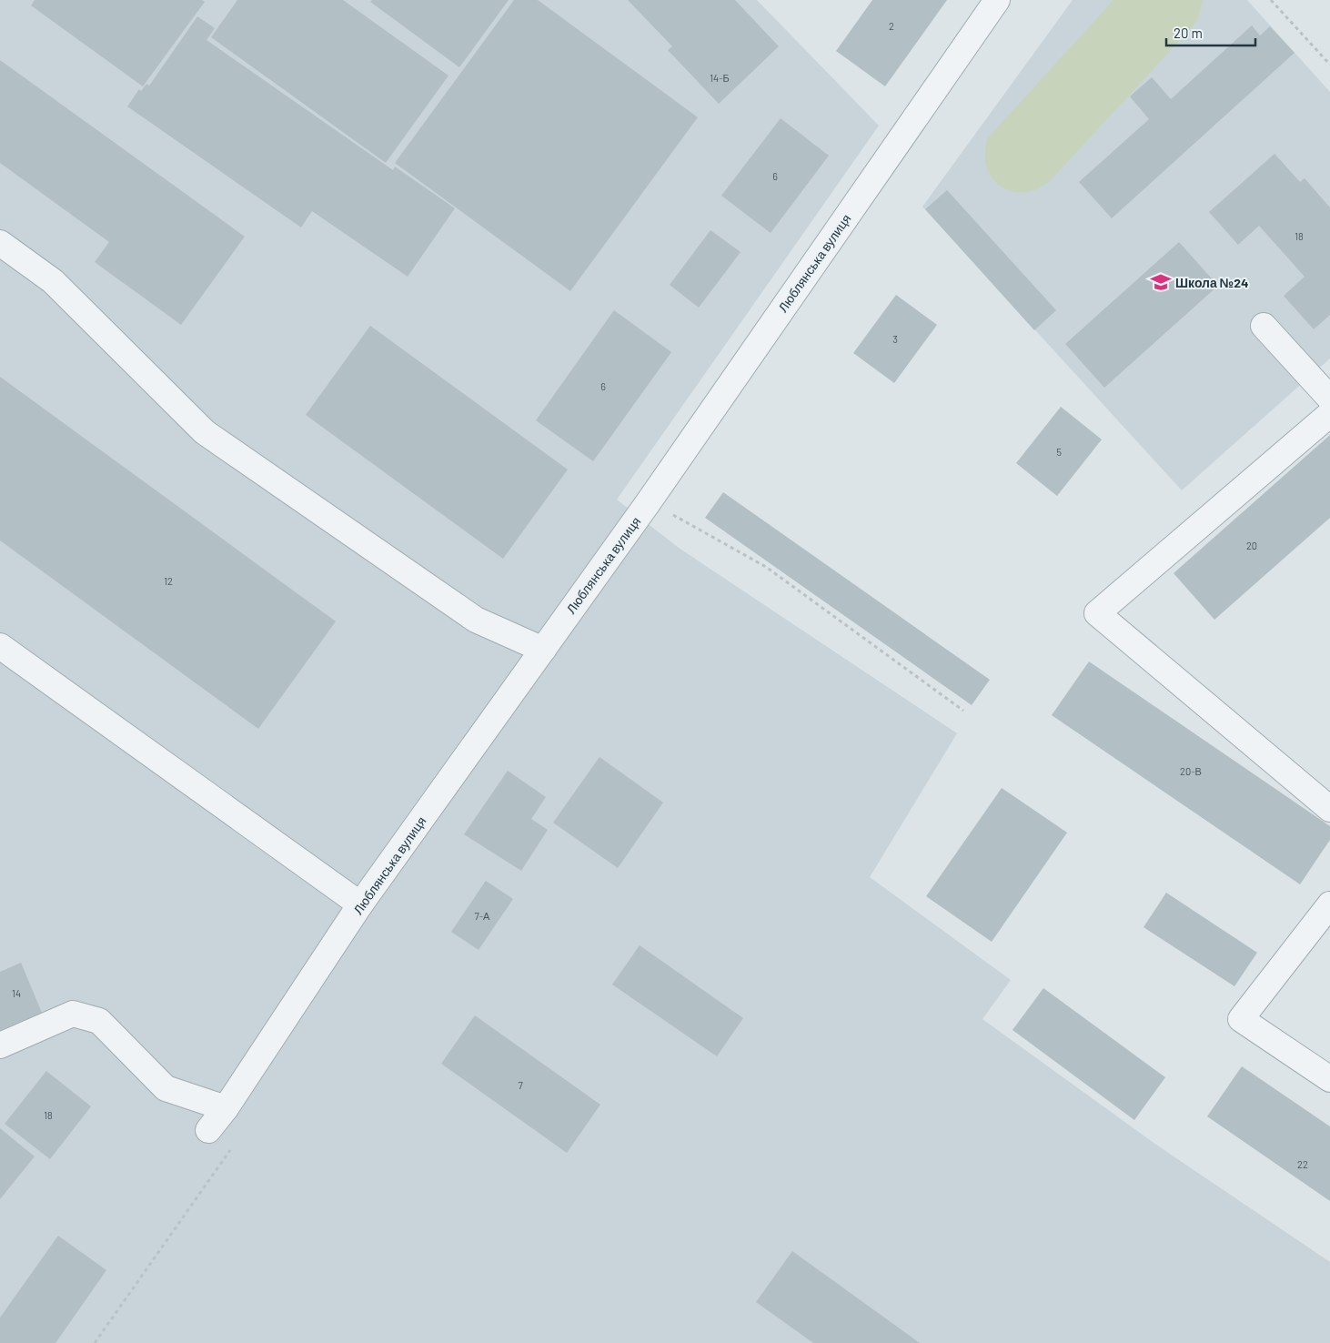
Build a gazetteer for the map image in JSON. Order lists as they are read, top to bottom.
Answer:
{
  "streets": {
    "street": ["Люблянська вулиця"]
  },
  "places": {
    "school or university": ["Школа №24"]
  },
  "house_numbers": [
    "2",
    "14-Б",
    "6",
    "18",
    "3",
    "6",
    "5",
    "20",
    "12",
    "20-В",
    "7-А",
    "14",
    "7",
    "18",
    "22"
  ],
  "scale_bar": "20 m"
}
